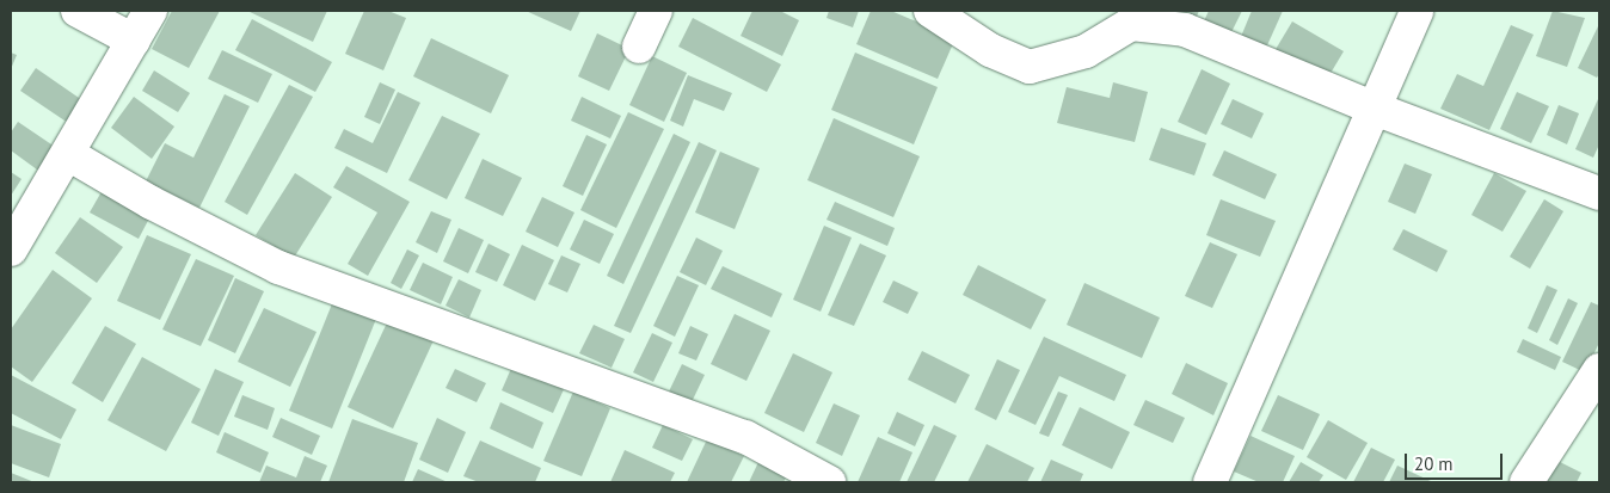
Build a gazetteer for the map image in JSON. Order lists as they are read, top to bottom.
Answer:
{
  "scale_bar": "20 m"
}
